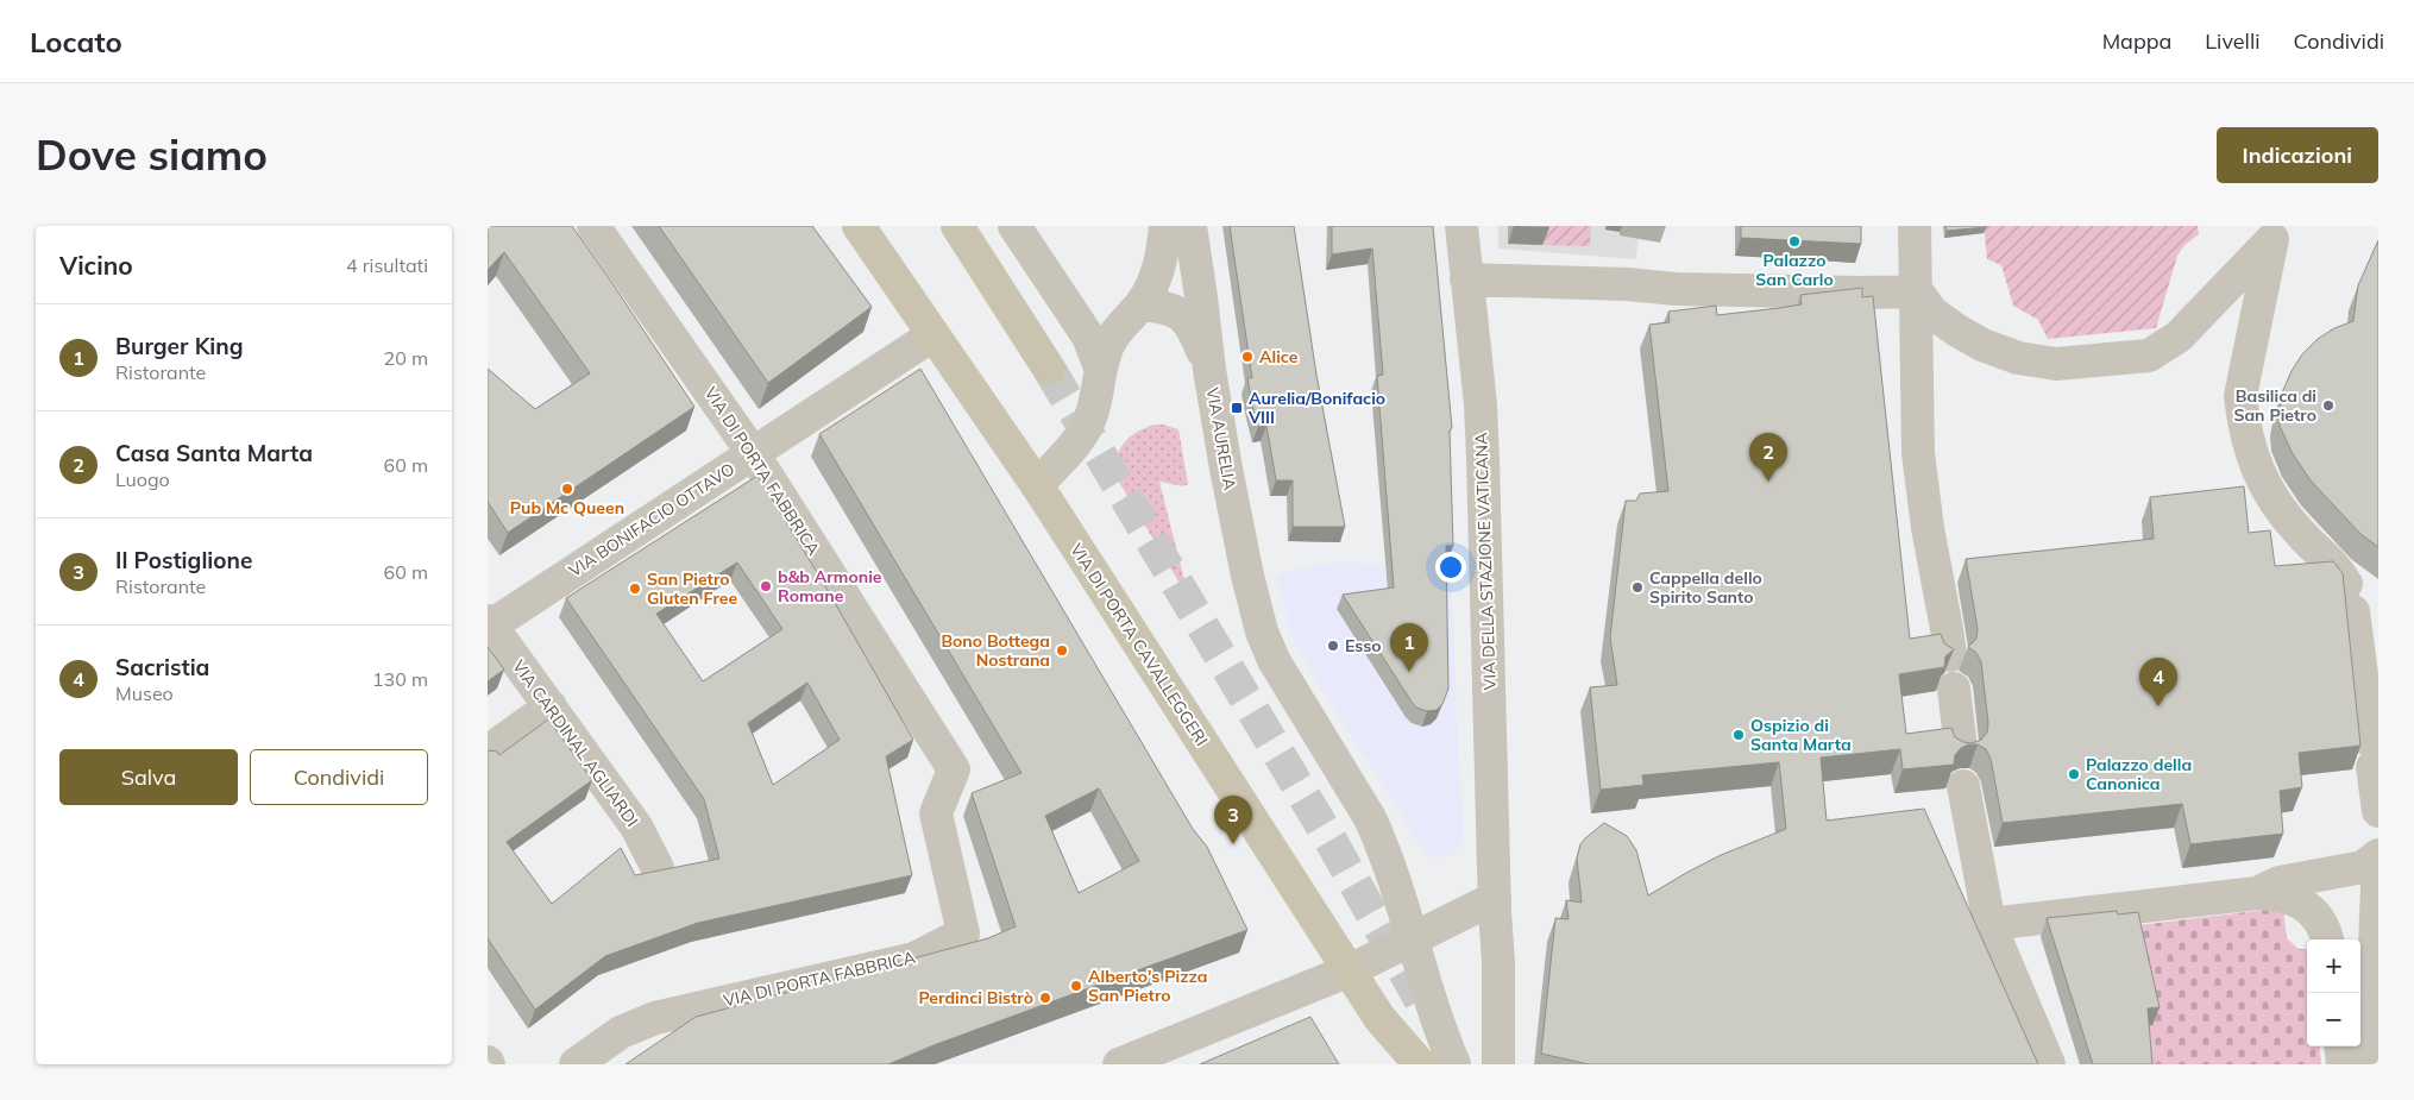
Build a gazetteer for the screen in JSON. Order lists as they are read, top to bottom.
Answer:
{
  "streets": {
    "main road": ["VIA DI PORTA CAVALLEGGERI"],
    "street": [
      "VIA AURELIA",
      "VIA DI PORTA FABBRICA",
      "VIA BONIFACIO OTTAVO",
      "VIA DELLA STAZIONE VATICANA",
      "VIA CARDINAL AGLIARDI"
    ]
  },
  "crossings": [
    ["VIA DI PORTA FABBRICA", "VIA BONIFACIO OTTAVO"],
    ["VIA BONIFACIO OTTAVO", "VIA DI PORTA CAVALLEGGERI"],
    ["VIA BONIFACIO OTTAVO", "VIA CARDINAL AGLIARDI"]
  ],
  "places": {
    "other": [
      "Palazzo San Carlo",
      "Alice",
      "Basilica di San Pietro",
      "Pub Mc Queen",
      "b&b Armonie Romane",
      "Cappella dello Spirito Santo",
      "San Pietro Gluten Free",
      "Esso",
      "Bono Bottega Nostrana",
      "Ospizio di Santa Marta",
      "Palazzo della Canonica",
      "Alberto's Pizza San Pietro",
      "Perdinci Bistrò"
    ],
    "transit": ["Aurelia/Bonifacio VIII"]
  },
  "page": {
    "header": "Locato",
    "nav": ["Mappa", "Livelli", "Condividi"],
    "buttons": [
      "Indicazioni",
      ["Salva", "Condividi"]
    ],
    "title": "Dove siamo",
    "heading": ["Vicino", "4 risultati"],
    "list": [
      {
        "mark": "1",
        "name": "Burger King",
        "note": "Ristorante",
        "value": "20 m"
      },
      {
        "mark": "2",
        "name": "Casa Santa Marta",
        "note": "Luogo",
        "value": "60 m"
      },
      {
        "mark": "3",
        "name": "Il Postiglione",
        "note": "Ristorante",
        "value": "60 m"
      },
      {
        "mark": "4",
        "name": "Sacristia",
        "note": "Museo",
        "value": "130 m"
      }
    ],
    "pins": [
      "2",
      "1",
      "4",
      "3"
    ],
    "map_buttons": ["+", "−"]
  }
}
